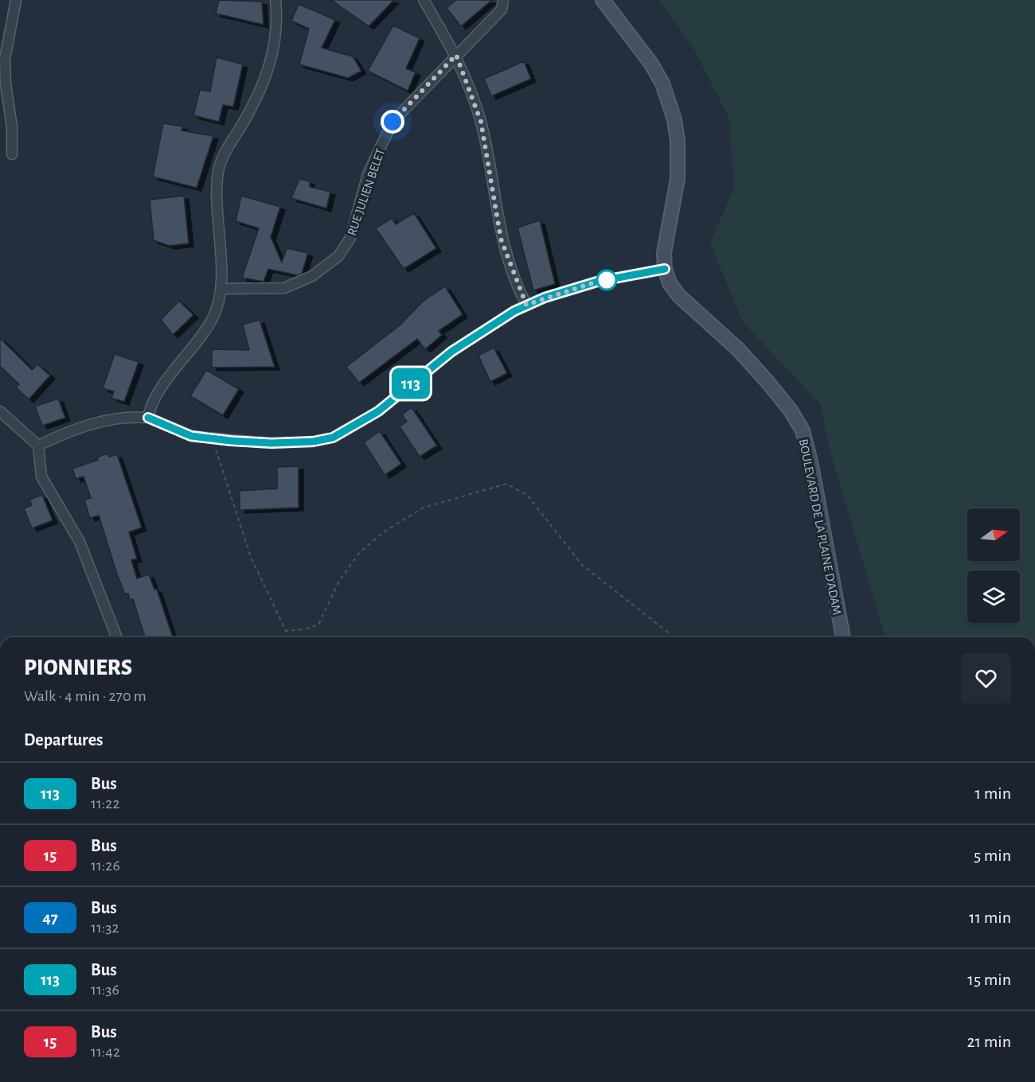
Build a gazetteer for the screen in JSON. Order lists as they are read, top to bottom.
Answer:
{
  "streets": {
    "street": ["RUE JULIEN BELET", "BOULEVARD DE LA PLAINE D'ADAM"]
  },
  "lines": ["bus line 113"],
  "north": "right",
  "page": {
    "on_map": "113",
    "heading": [
      ["PIONNIERS", "Walk · 4 min · 270 m"],
      "Departures"
    ],
    "list": [
      {
        "mark": "113",
        "name": "Bus",
        "note": "11:22",
        "value": "1 min"
      },
      {
        "mark": "15",
        "name": "Bus",
        "note": "11:26",
        "value": "5 min"
      },
      {
        "mark": "47",
        "name": "Bus",
        "note": "11:32",
        "value": "11 min"
      },
      {
        "mark": "113",
        "name": "Bus",
        "note": "11:36",
        "value": "15 min"
      },
      {
        "mark": "15",
        "name": "Bus",
        "note": "11:42",
        "value": "21 min"
      }
    ]
  }
}
